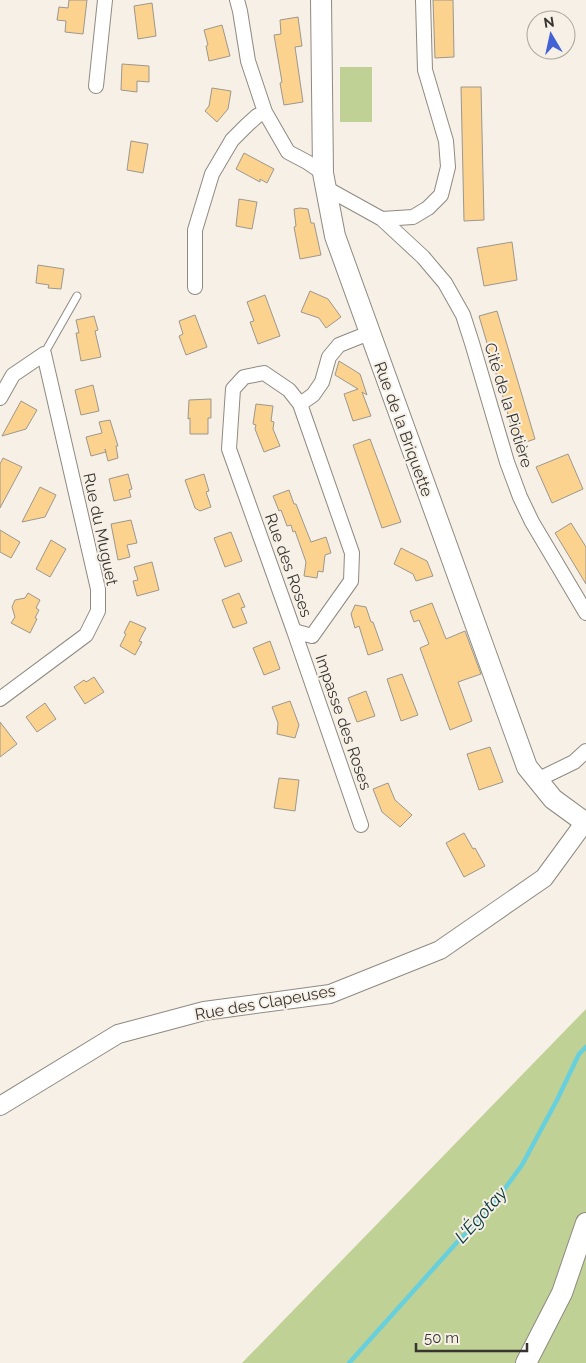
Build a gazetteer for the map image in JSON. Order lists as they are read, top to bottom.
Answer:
{
  "streets": {
    "main road": ["Rue de la Briquette"],
    "street": [
      "Cité de la Piotière",
      "Rue du Muguet",
      "Rue des Roses",
      "Impasse des Roses",
      "Rue des Clapeuses"
    ]
  },
  "crossings": [
    ["Cité de la Piotière", "Rue de la Briquette"],
    ["Rue de la Briquette", "Rue des Clapeuses"],
    ["Rue des Roses", "Impasse des Roses"]
  ],
  "water": ["L'Égotay"],
  "scale_bar": "50 m",
  "north": "top"
}
